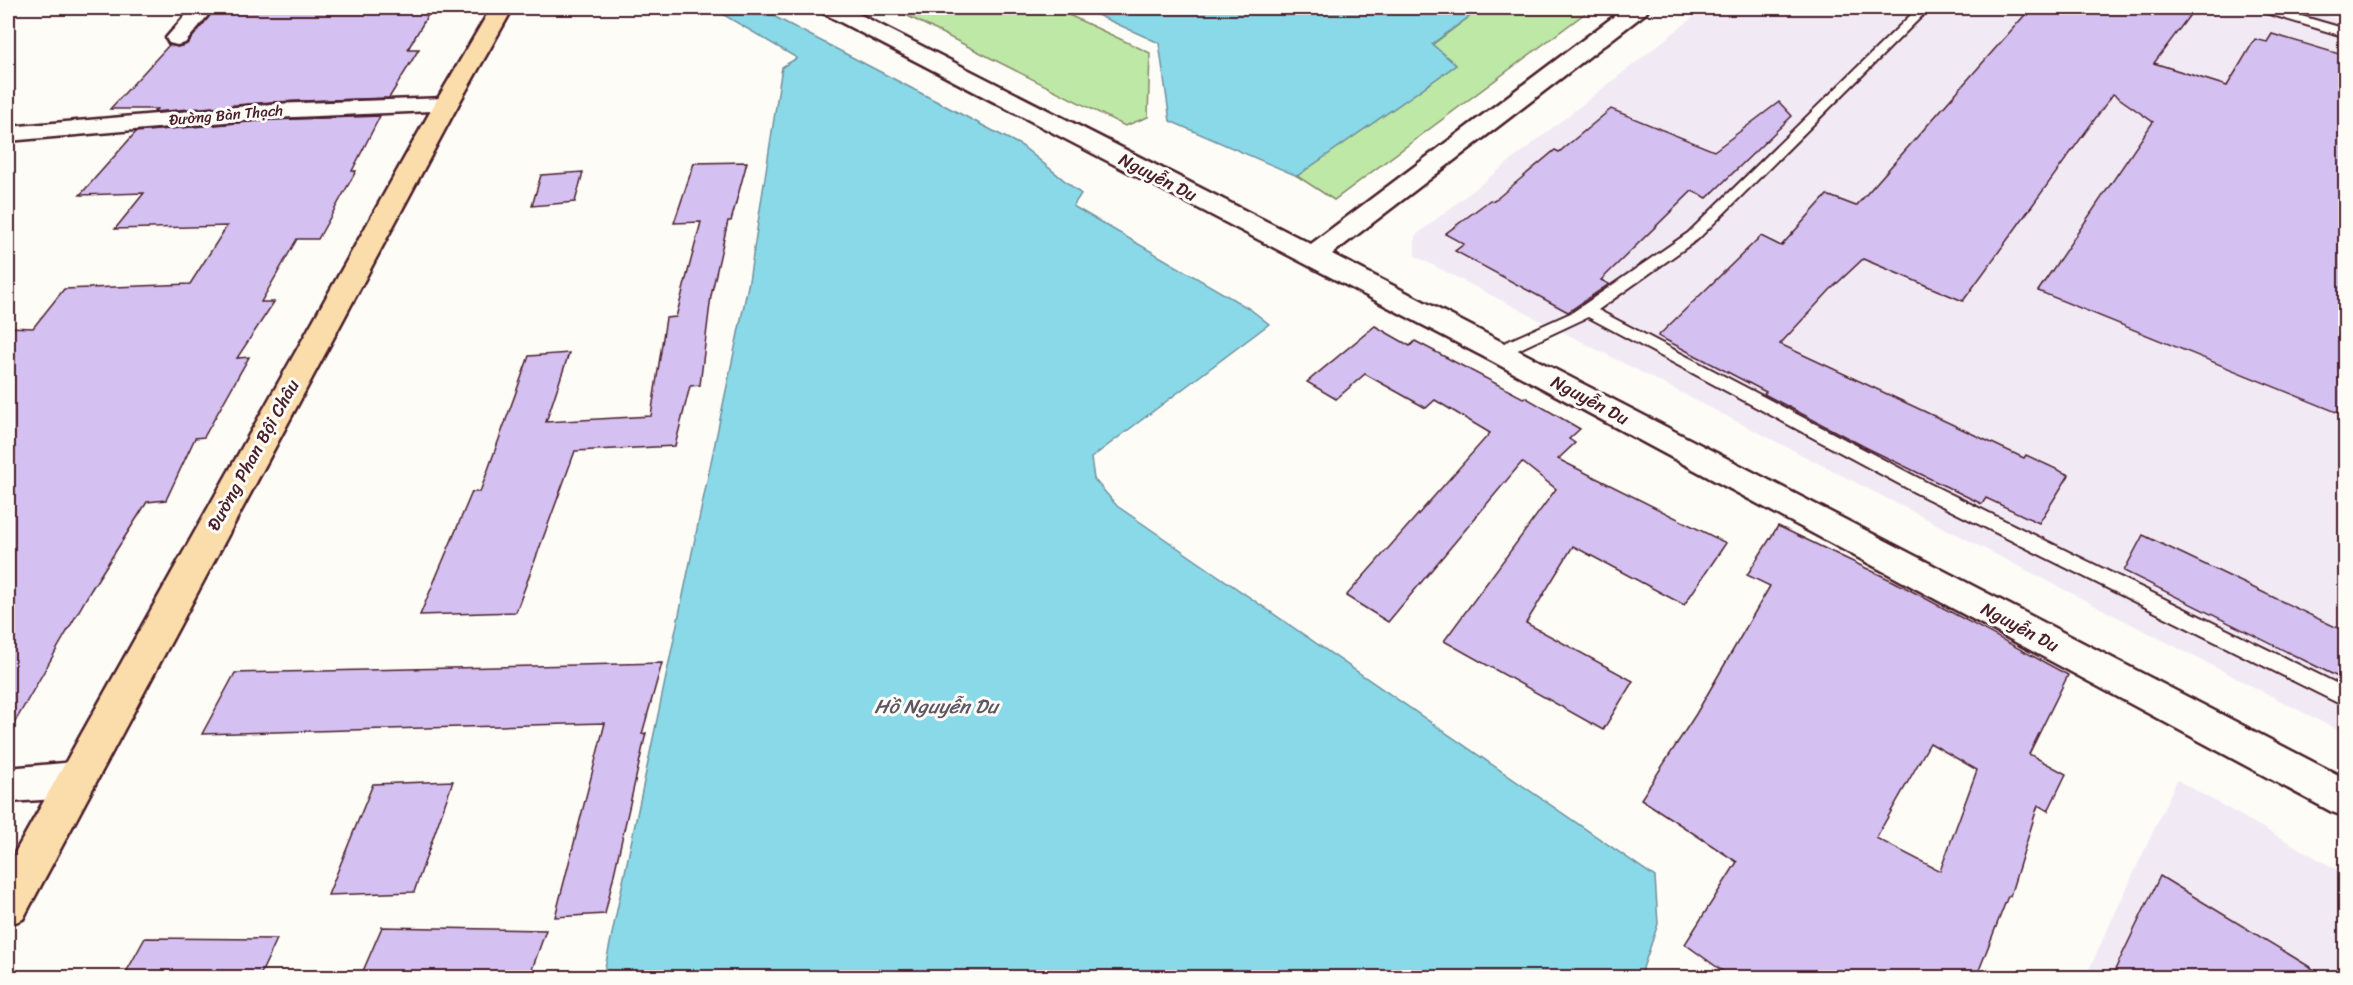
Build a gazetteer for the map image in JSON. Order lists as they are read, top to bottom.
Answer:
{
  "streets": {
    "main road": ["Đường Phan Bội Châu"],
    "street": ["Đường Bàn Thạch", "Nguyễn Du"]
  },
  "crossings": [
    ["Đường Bàn Thạch", "Đường Phan Bội Châu"]
  ],
  "water": ["Hồ Nguyễn Du"]
}
